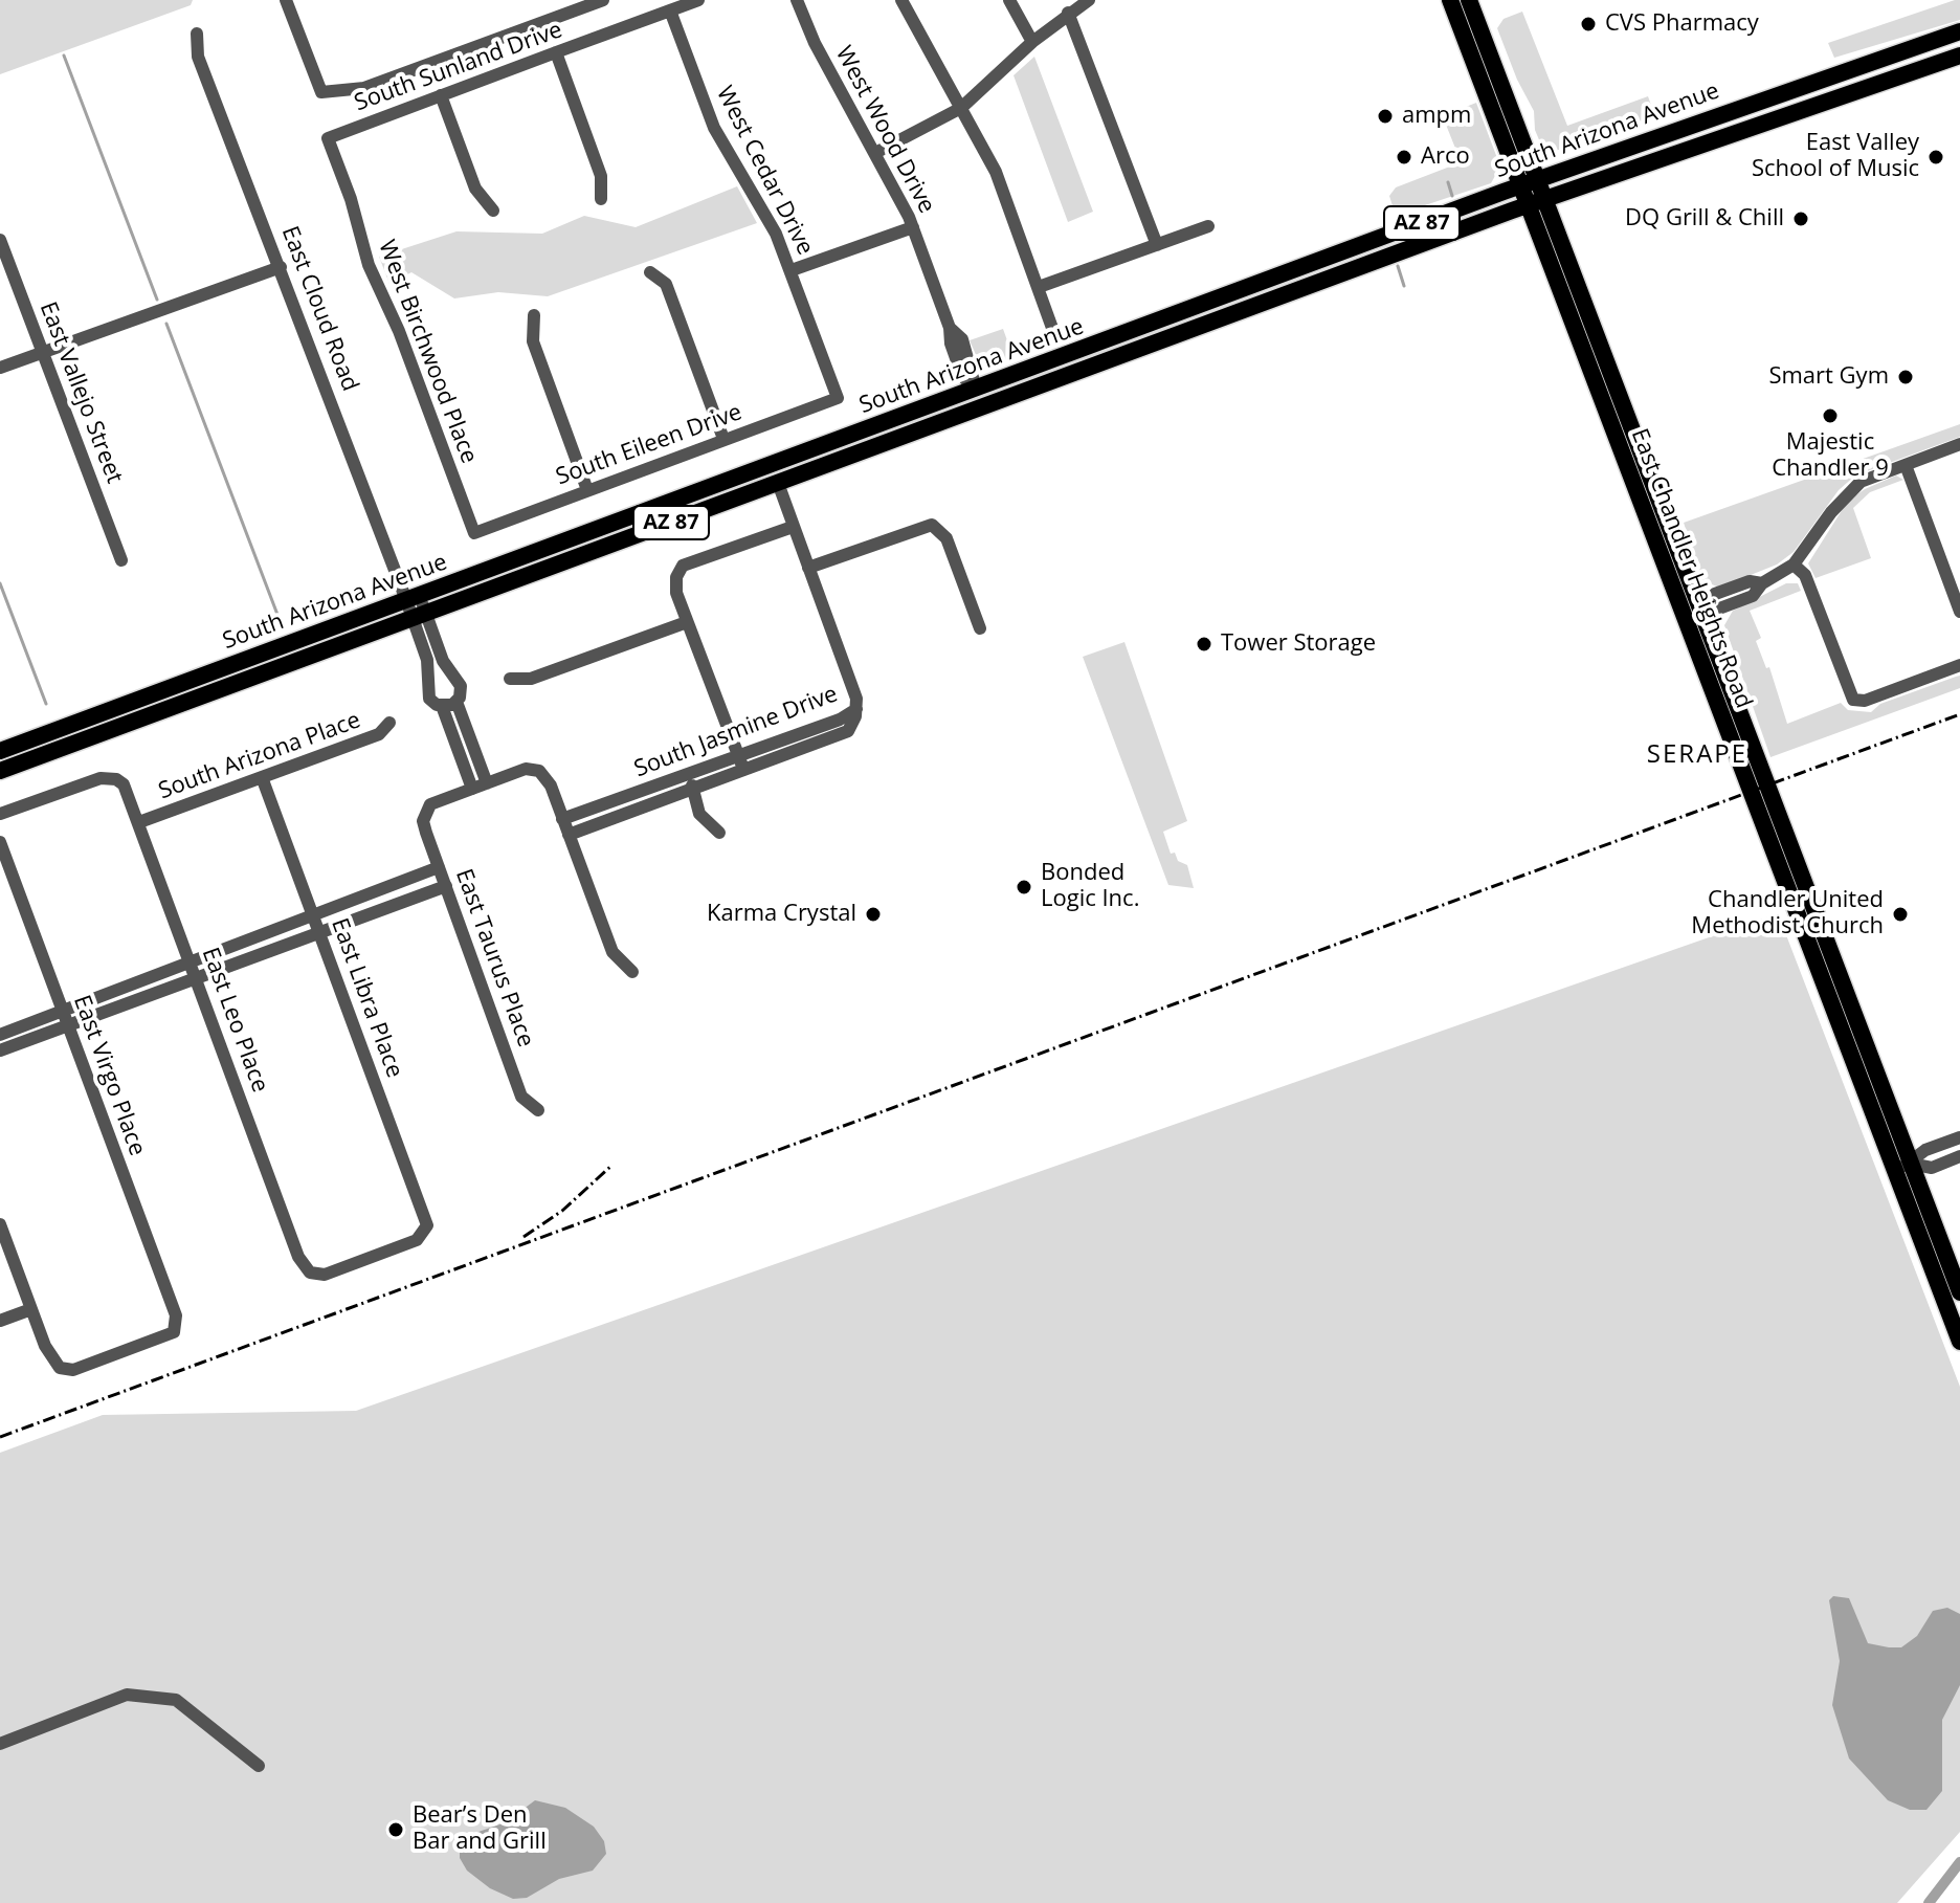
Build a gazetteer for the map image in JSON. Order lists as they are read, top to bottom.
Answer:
{
  "streets": {
    "main road": ["South Arizona Avenue", "AZ 87", "East Chandler Heights Road"],
    "street": [
      "South Sunland Drive",
      "West Wood Drive",
      "West Cedar Drive",
      "East Cloud Road",
      "West Birchwood Place",
      "East Vallejo Street",
      "South Eileen Drive",
      "South Jasmine Drive",
      "South Arizona Place",
      "East Taurus Place",
      "East Libra Place",
      "East Leo Place",
      "East Virgo Place"
    ]
  },
  "crossings": [
    ["South Sunland Drive", "West Cedar Drive"],
    ["South Sunland Drive", "West Birchwood Place"],
    ["West Wood Drive", "South Arizona Avenue"],
    ["South Arizona Avenue", "East Cloud Road"],
    ["South Arizona Avenue", "East Chandler Heights Road"],
    ["West Cedar Drive", "South Eileen Drive"],
    ["West Birchwood Place", "South Eileen Drive"],
    ["South Arizona Place", "East Libra Place"],
    ["South Arizona Place", "East Leo Place"],
    ["East Libra Place", "East Leo Place"]
  ],
  "districts": ["SERAPE"],
  "places": [
    "CVS Pharmacy",
    "ampm",
    "Arco",
    "East Valley School of Music",
    "DQ Grill & Chill",
    "Smart Gym",
    "Majestic Chandler 9",
    "Tower Storage",
    "Bonded Logic Inc.",
    "Karma Crystal",
    "Chandler United Methodist Church",
    "Bear’s Den Bar and Grill"
  ]
}
